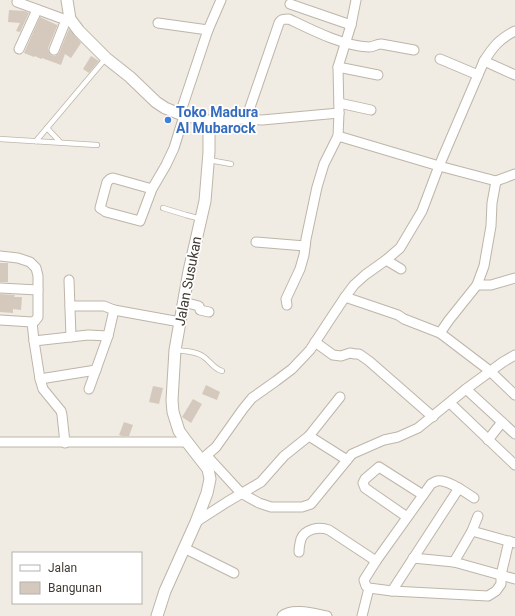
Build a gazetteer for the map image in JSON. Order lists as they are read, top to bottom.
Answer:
{
  "streets": {
    "street": ["Jalan Susukan"]
  },
  "places": ["Toko Madura Al Mubarock"],
  "legend": ["Jalan", "Bangunan"]
}
